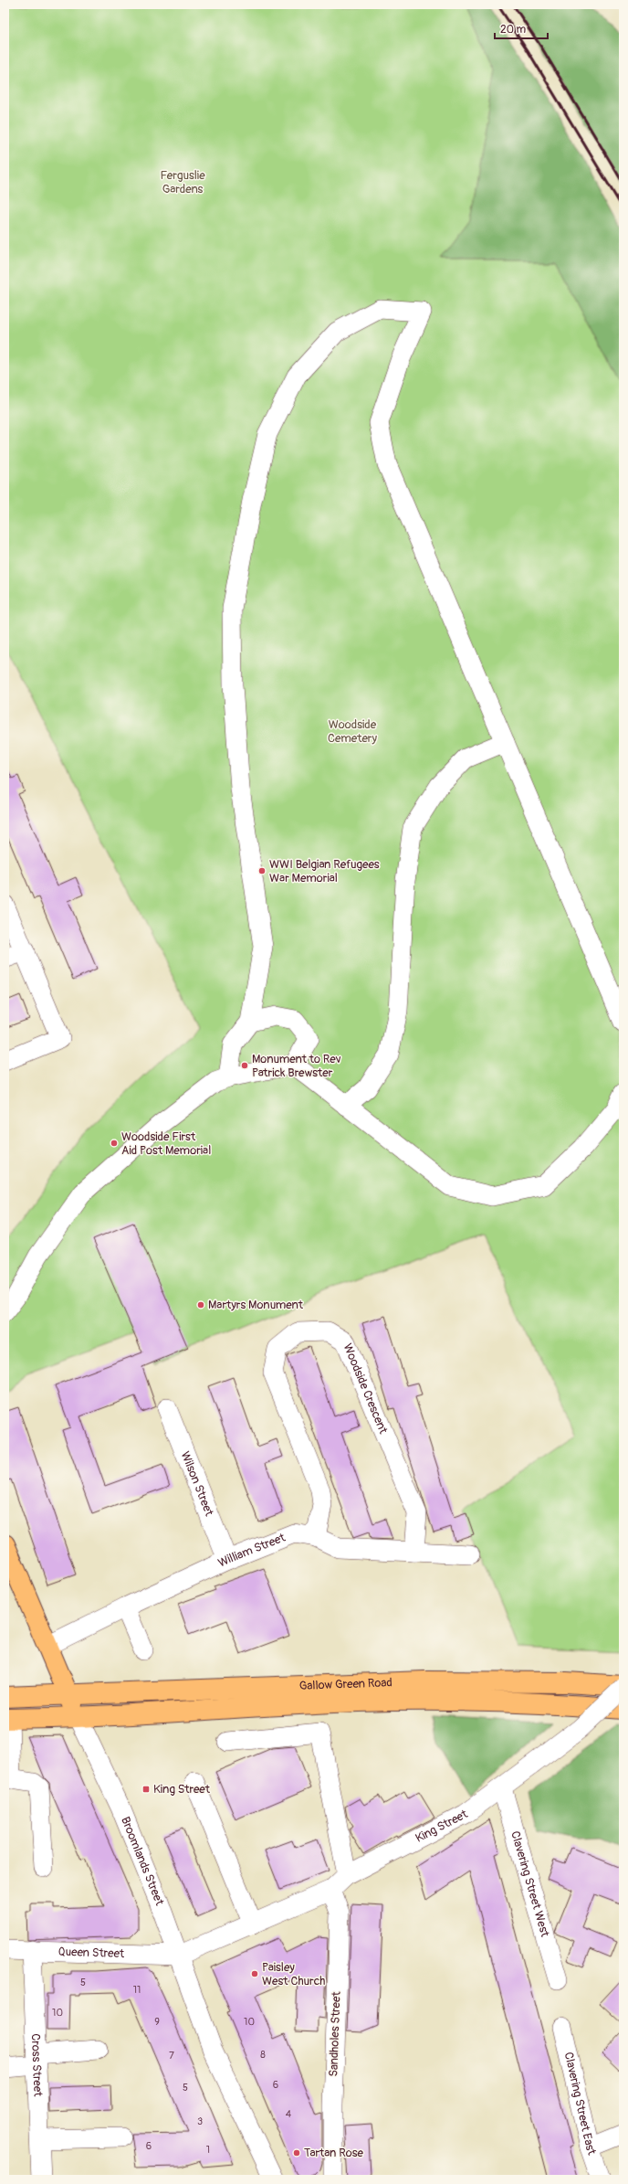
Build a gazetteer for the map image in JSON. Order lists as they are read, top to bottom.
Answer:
{
  "streets": {
    "main road": ["Gallow Green Road", "Broomlands Street"],
    "street": [
      "Woodside Crescent",
      "Wilson Street",
      "William Street",
      "King Street",
      "Clavering Street West",
      "Queen Street",
      "Sandholes Street",
      "Cross Street",
      "Clavering Street East"
    ]
  },
  "crossings": [
    ["Woodside Crescent", "William Street"],
    ["Wilson Street", "William Street"],
    ["William Street", "Broomlands Street"],
    ["Gallow Green Road", "King Street"],
    ["Gallow Green Road", "Broomlands Street"],
    ["King Street", "Broomlands Street"],
    ["King Street", "Clavering Street West"],
    ["King Street", "Queen Street"],
    ["King Street", "Sandholes Street"],
    ["Broomlands Street", "Queen Street"],
    ["Queen Street", "Cross Street"]
  ],
  "parks": ["Ferguslie Gardens", "Woodside Cemetery"],
  "places": {
    "other": [
      "WWI Belgian Refugees War Memorial",
      "Monument to Rev Patrick Brewster",
      "Woodside First Aid Post Memorial",
      "Martyrs Monument",
      "Paisley West Church",
      "Tartan Rose"
    ],
    "transit": ["King Street"]
  },
  "house_numbers": [
    "5",
    "11",
    "10",
    "9",
    "10",
    "8",
    "7",
    "6",
    "5",
    "4",
    "3",
    "6",
    "1"
  ],
  "scale_bar": "20 m"
}
